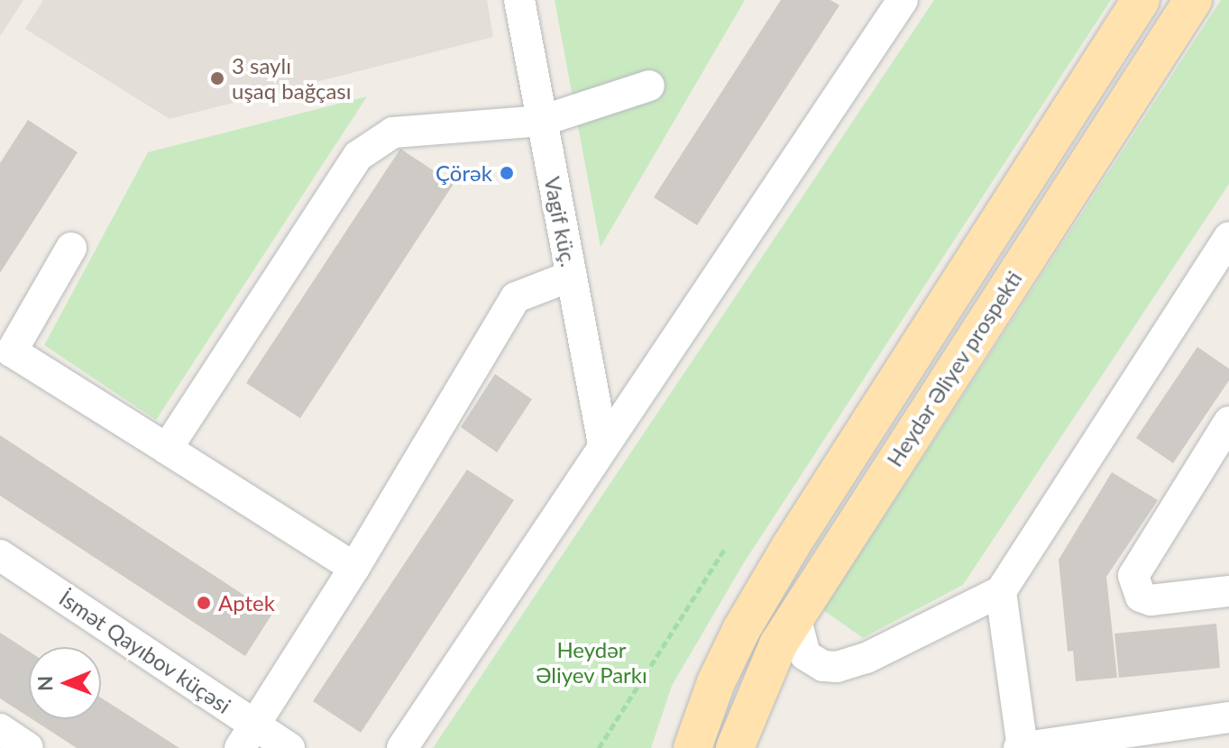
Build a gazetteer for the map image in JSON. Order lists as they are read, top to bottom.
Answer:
{
  "streets": {
    "main road": ["Heydər Əliyev prospekti"],
    "street": ["Vagif küç.", "İsmət Qayıbov küçəsi"]
  },
  "parks": ["Heydər Əliyev Parkı"],
  "places": ["3 saylı uşaq bağçası", "Çörək", "Aptek"],
  "north": "left"
}
